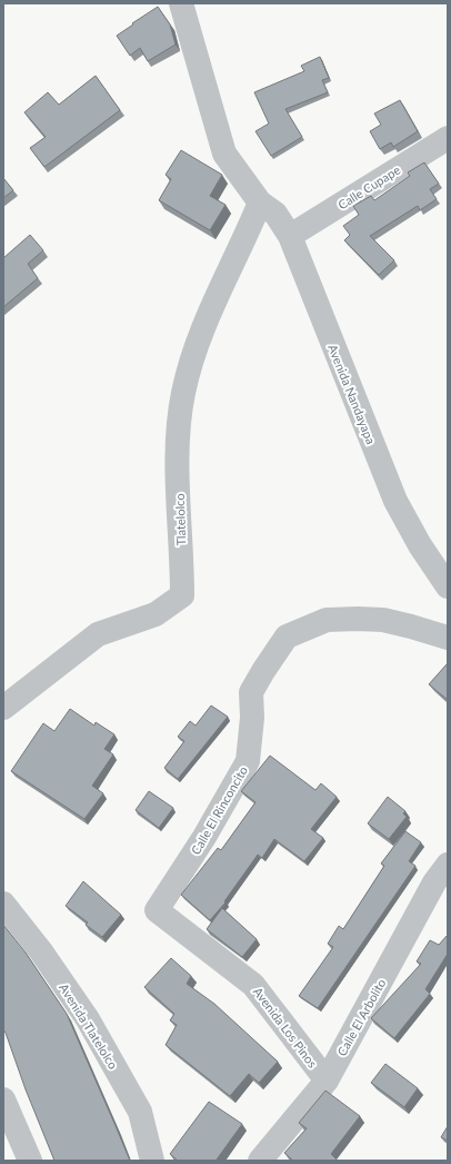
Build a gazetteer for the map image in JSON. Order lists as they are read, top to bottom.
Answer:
{
  "streets": {
    "street": [
      "Calle Cupape",
      "Avenida Nandayapa",
      "Tlatelolco",
      "Calle El Rinconcito",
      "Calle El Arbolito",
      "Avenida Tlatelolco",
      "Avenida Los Pinos"
    ]
  },
  "crossings": [
    ["Calle Cupape", "Avenida Nandayapa"],
    ["Avenida Nandayapa", "Tlatelolco"],
    ["Calle El Rinconcito", "Avenida Los Pinos"],
    ["Calle El Arbolito", "Avenida Los Pinos"]
  ]
}
